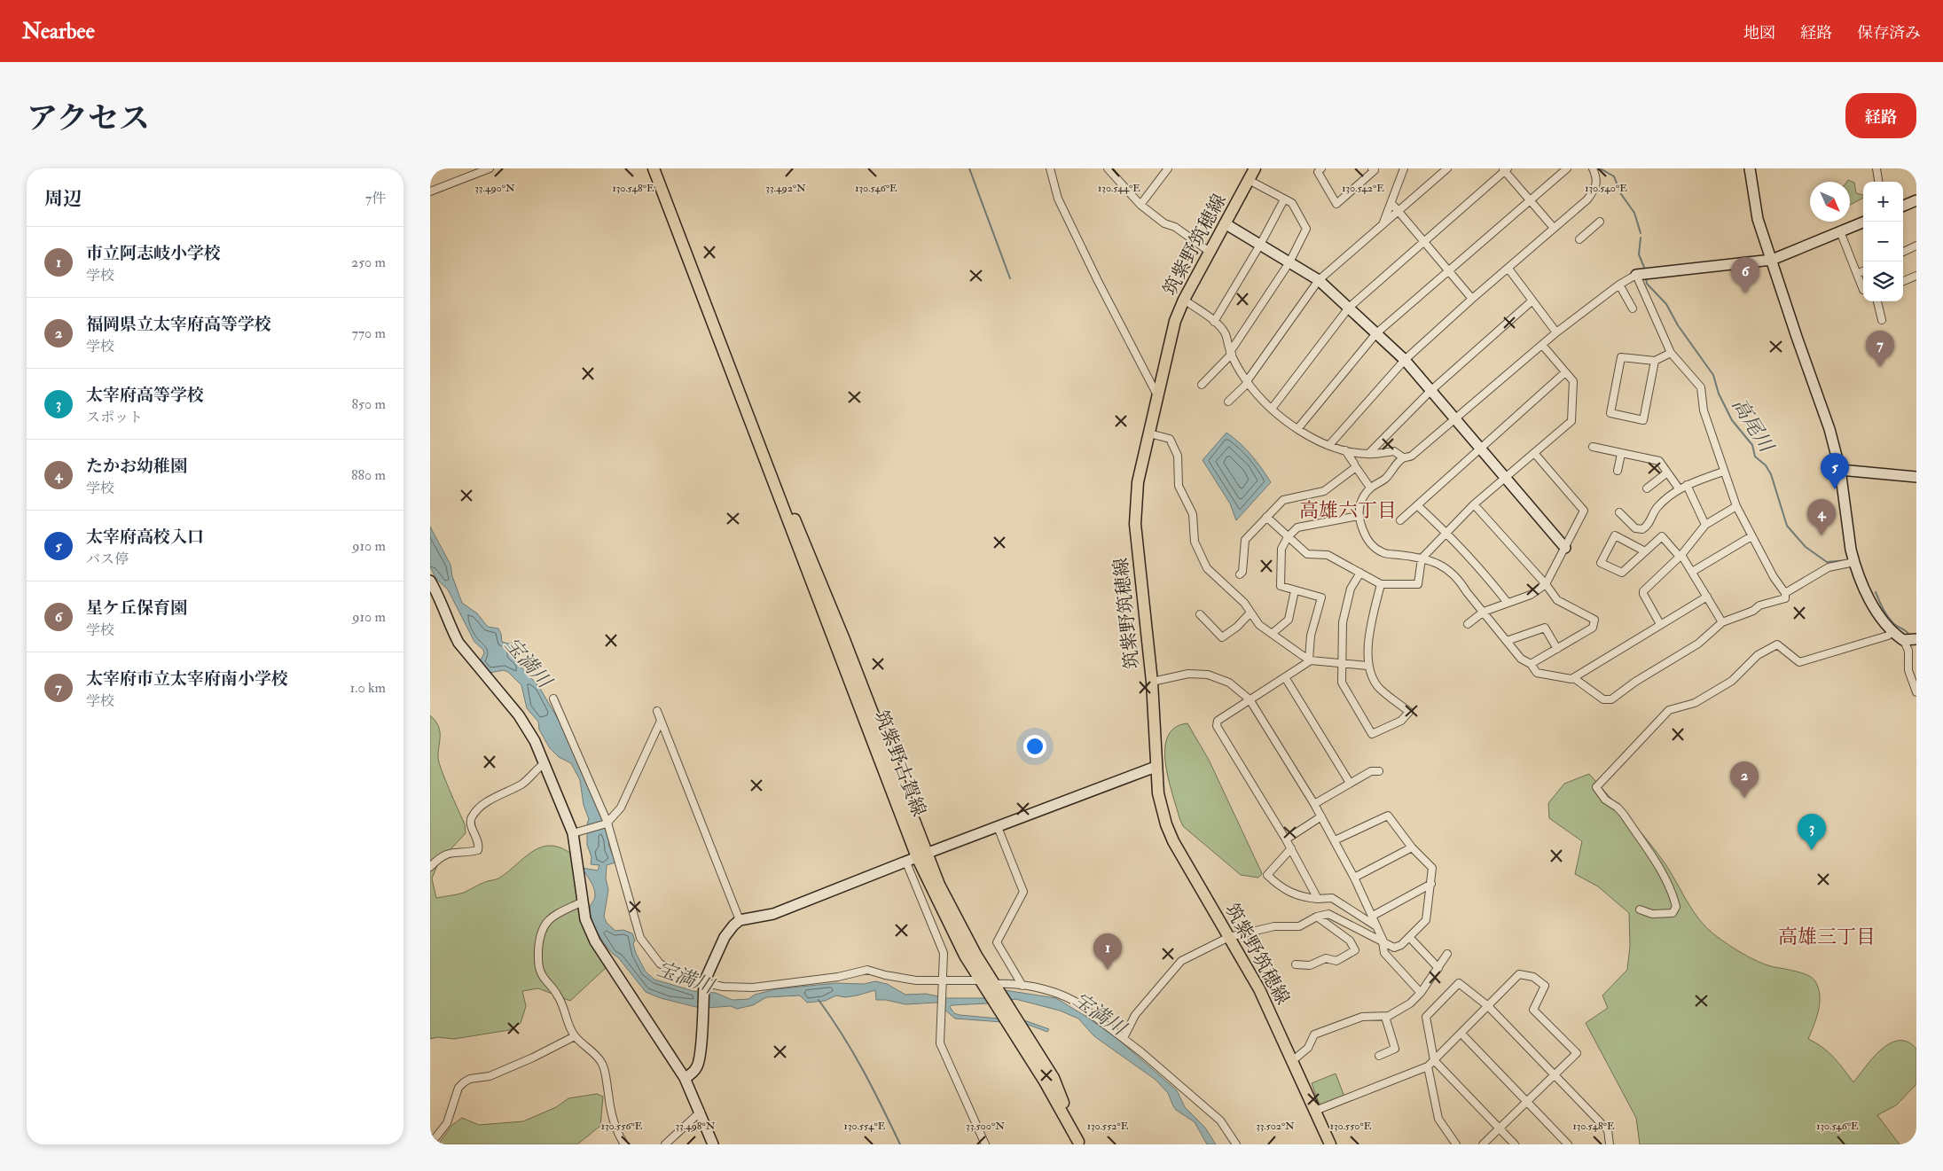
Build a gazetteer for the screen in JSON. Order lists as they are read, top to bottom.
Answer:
{
  "streets": {
    "main road": ["筑紫野筑穂線", "筑紫野古賀線"]
  },
  "districts": ["高雄六丁目", "高雄三丁目"],
  "water": ["高尾川", "宝満川"],
  "north": "bottom right",
  "page": {
    "header": "Nearbee",
    "nav": ["地図", "経路", "保存済み"],
    "title": "アクセス",
    "buttons": "経路",
    "heading": ["周辺", "7件"],
    "map_buttons": ["+", "−"],
    "list": [
      {
        "mark": "1",
        "name": "市立阿志岐小学校",
        "note": "学校",
        "value": "250 m"
      },
      {
        "mark": "2",
        "name": "福岡県立太宰府高等学校",
        "note": "学校",
        "value": "770 m"
      },
      {
        "mark": "3",
        "name": "太宰府高等学校",
        "note": "スポット",
        "value": "850 m"
      },
      {
        "mark": "4",
        "name": "たかお幼稚園",
        "note": "学校",
        "value": "880 m"
      },
      {
        "mark": "5",
        "name": "太宰府高校入口",
        "note": "バス停",
        "value": "910 m"
      },
      {
        "mark": "6",
        "name": "星ケ丘保育園",
        "note": "学校",
        "value": "910 m"
      },
      {
        "mark": "7",
        "name": "太宰府市立太宰府南小学校",
        "note": "学校",
        "value": "1.0 km"
      }
    ],
    "pins": [
      "6",
      "7",
      "5",
      "4",
      "2",
      "3",
      "1"
    ]
  },
  "coordinates": [
    "33.490°N",
    "130.548°E",
    "33.492°N",
    "130.546°E",
    "130.544°E",
    "130.542°E",
    "130.540°E",
    "33.498°N",
    "33.500°N",
    "33.502°N",
    "130.556°E",
    "130.554°E",
    "130.552°E",
    "130.550°E"
  ]
}
